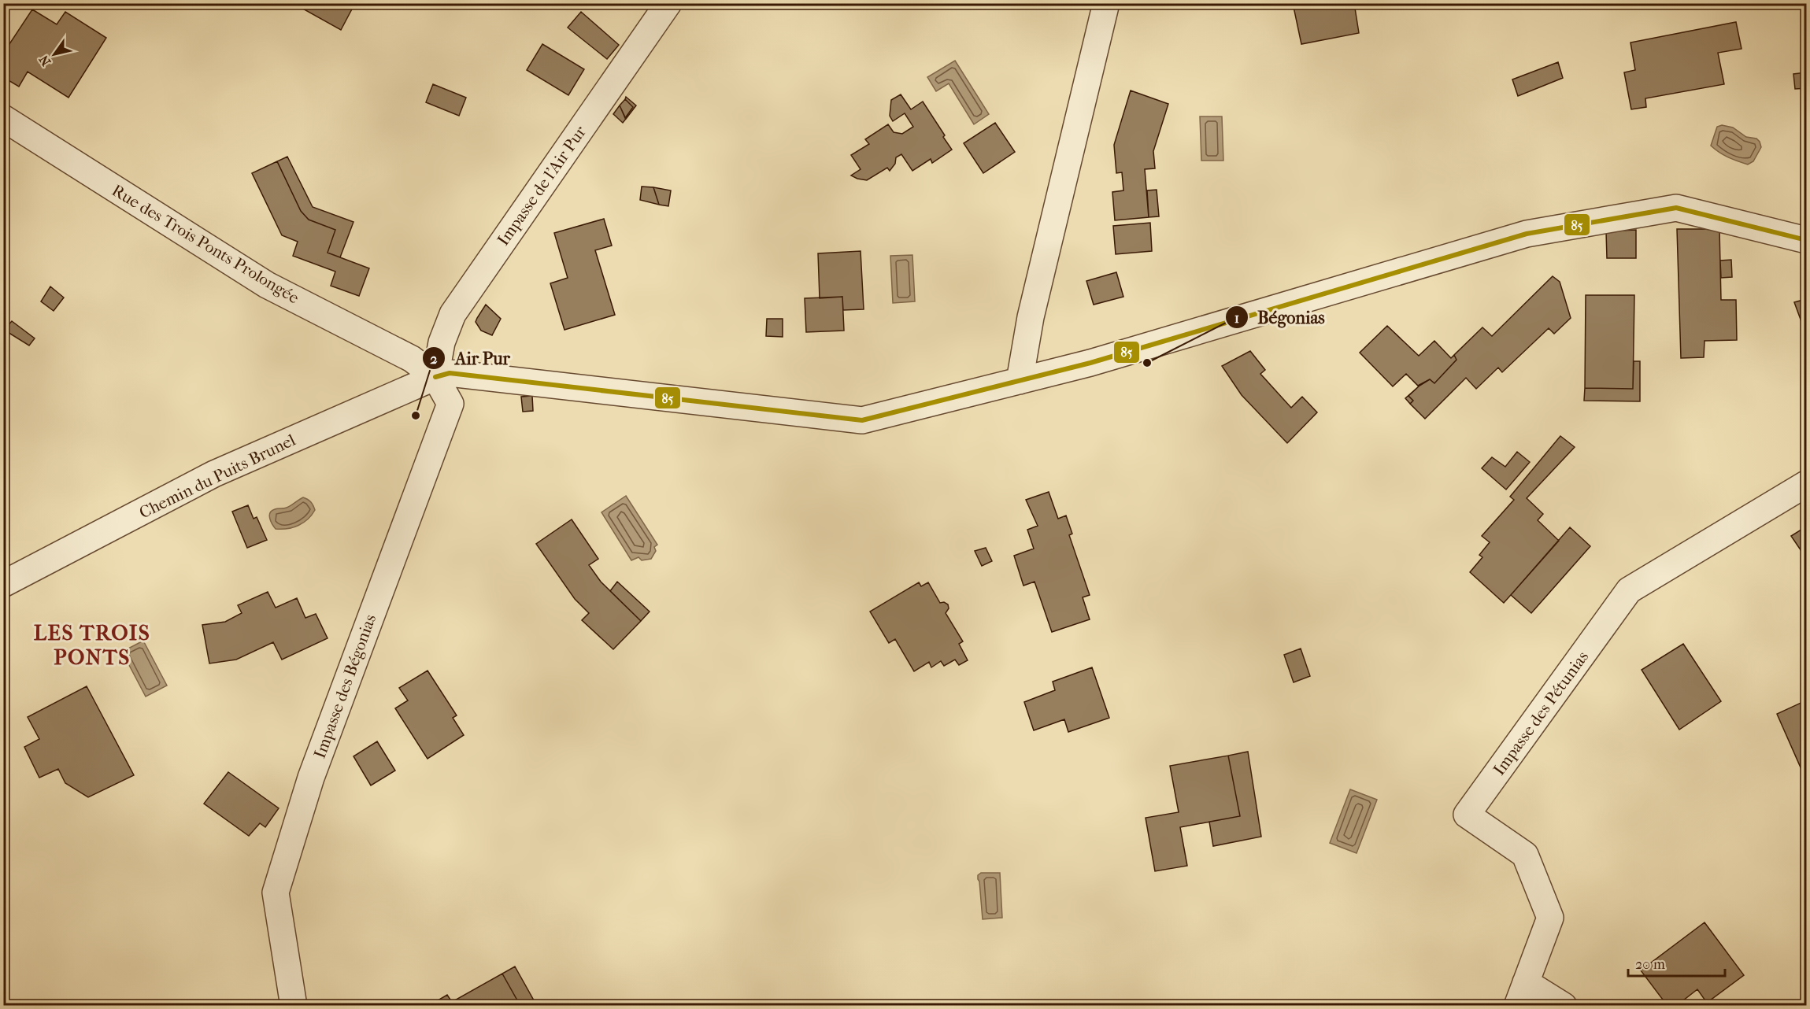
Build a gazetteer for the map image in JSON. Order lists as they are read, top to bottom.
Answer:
{
  "streets": {
    "street": [
      "Impasse de l'Air Pur",
      "Rue des Trois Ponts Prolongée",
      "Chemin du Puits Brunel",
      "Impasse des Bégonias",
      "Impasse des Pétunias"
    ]
  },
  "crossings": [
    ["Impasse de l'Air Pur", "Rue des Trois Ponts Prolongée"],
    ["Impasse de l'Air Pur", "Chemin du Puits Brunel"],
    ["Impasse de l'Air Pur", "Impasse des Bégonias"],
    ["Rue des Trois Ponts Prolongée", "Chemin du Puits Brunel"],
    ["Rue des Trois Ponts Prolongée", "Impasse des Bégonias"],
    ["Chemin du Puits Brunel", "Impasse des Bégonias"]
  ],
  "districts": ["LES TROIS PONTS"],
  "places": ["Bégonias", "Air Pur"],
  "lines": ["transit line 85"],
  "scale_bar": "20 m",
  "north": "bottom left"
}
